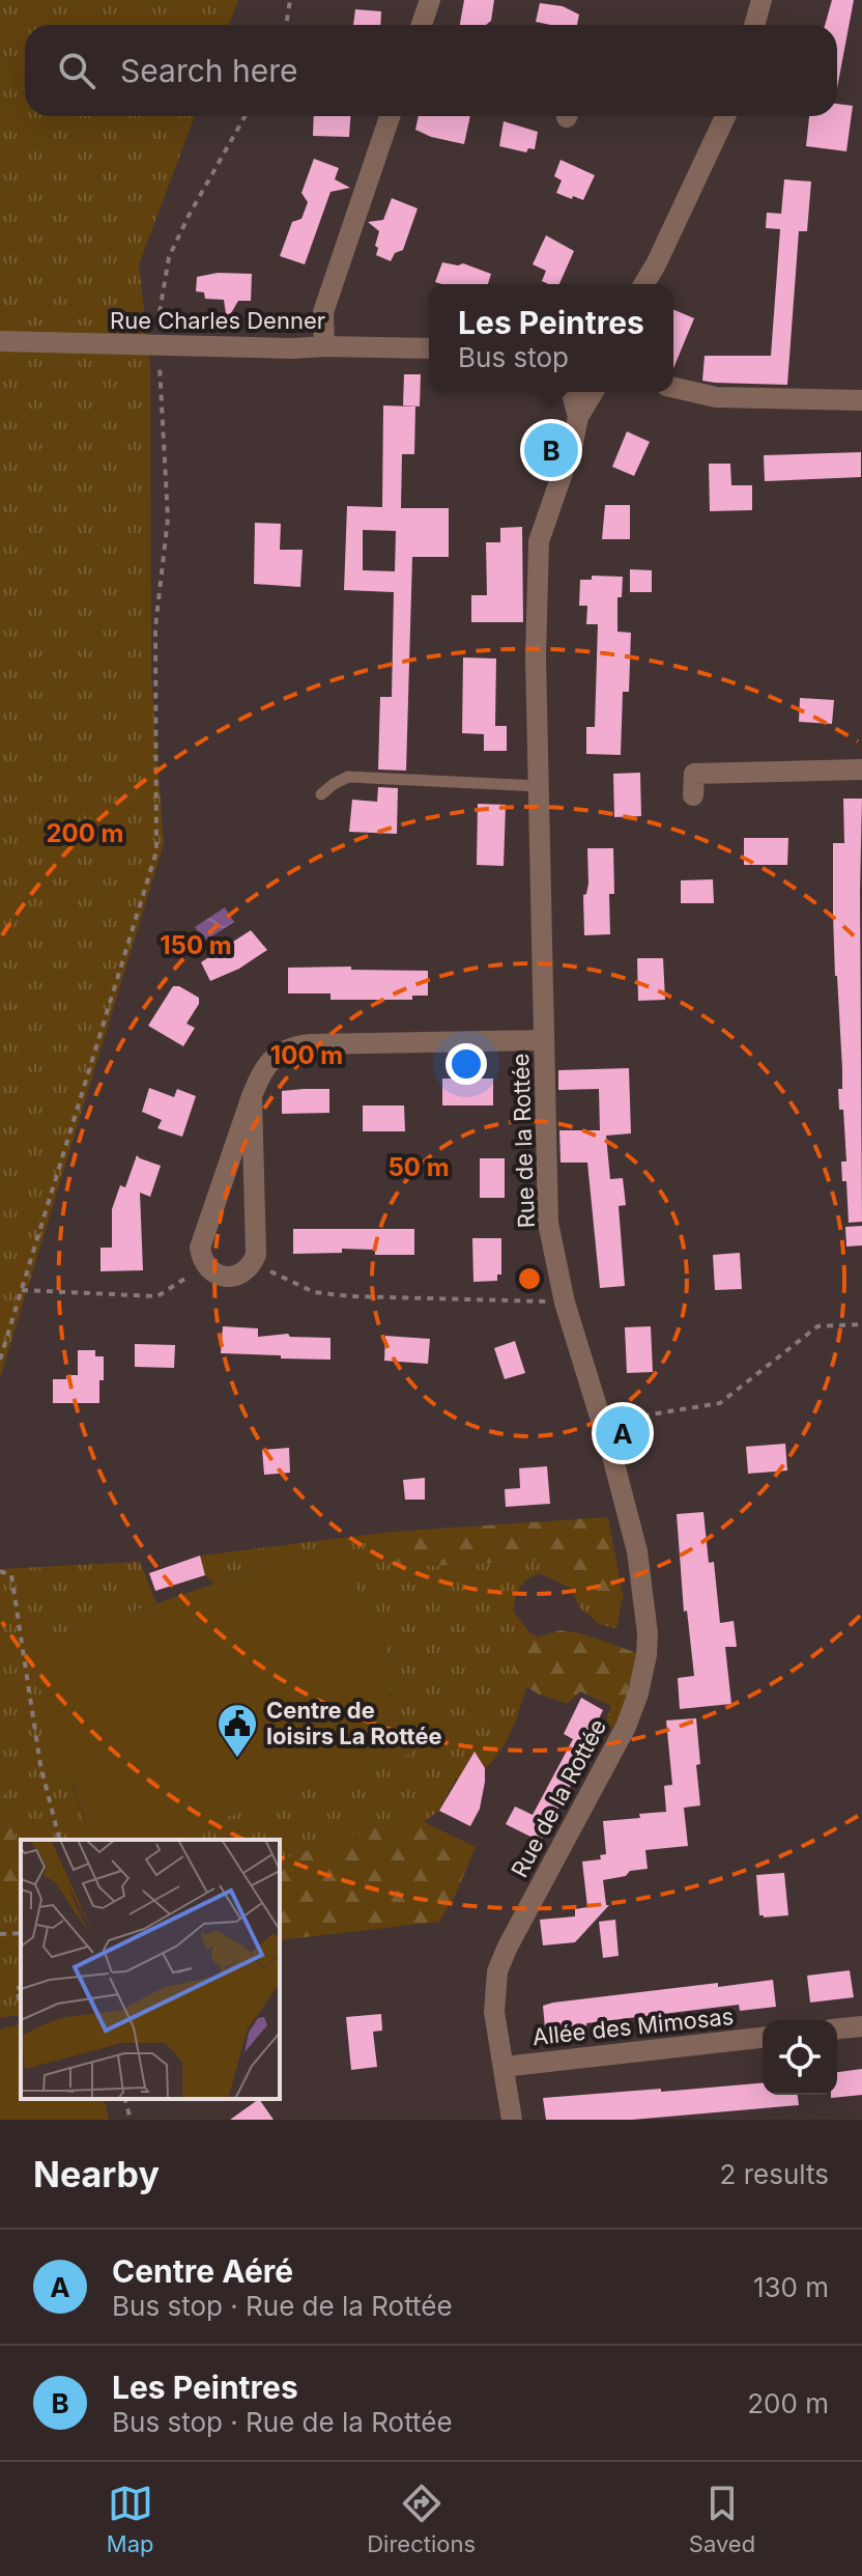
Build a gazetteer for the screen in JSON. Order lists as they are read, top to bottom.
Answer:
{
  "streets": {
    "street": ["Rue Charles Denner", "Rue de la Rottée", "Allée des Mimosas"]
  },
  "crossings": [
    ["Rue de la Rottée", "Allée des Mimosas"]
  ],
  "places": {
    "public building": ["Centre de loisirs La Rottée"]
  },
  "page": {
    "search": "Search here",
    "popup": ["Les Peintres", "Bus stop"],
    "pins": ["B", "A"],
    "heading": ["Nearby", "2 results"],
    "list": [
      {
        "mark": "A",
        "name": "Centre Aéré",
        "note": "Bus stop · Rue de la Rottée",
        "value": "130 m"
      },
      {
        "mark": "B",
        "name": "Les Peintres",
        "note": "Bus stop · Rue de la Rottée",
        "value": "200 m"
      }
    ],
    "nav": ["Map", "Directions", "Saved"]
  },
  "rings": [
    "200 m",
    "150 m",
    "100 m",
    "50 m"
  ]
}
